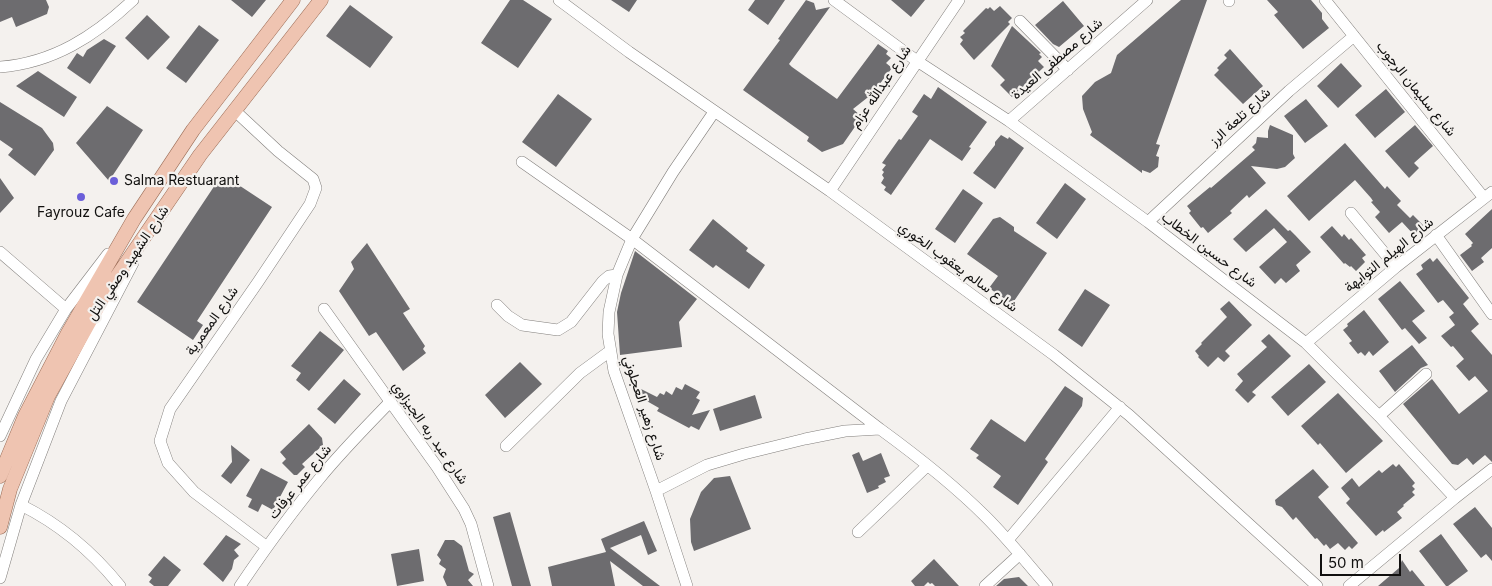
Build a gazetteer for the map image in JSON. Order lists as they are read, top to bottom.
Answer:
{
  "streets": {
    "main road": ["شارع الشهيد وصفي التل"],
    "street": [
      "شارع مصطفى العيدة",
      "شارع عبدالله عزام",
      "شارع سليمان الرجوب",
      "شارع تلعة الرز",
      "شارع حسين الخطاب",
      "شارع الهيلم التوايهة",
      "شارع سالم يعقوب الخوري",
      "شارع المعمرية",
      "شارع زهير العجلوني",
      "شارع عبد ربه الجيزاوي",
      "شارع عمر عرفات"
    ]
  },
  "crossings": [
    ["شارع مصطفى العيدة", "شارع حسين الخطاب"],
    ["شارع عبدالله عزام", "شارع حسين الخطاب"],
    ["شارع عبدالله عزام", "شارع سالم يعقوب الخوري"],
    ["شارع سليمان الرجوب", "شارع تلعة الرز"],
    ["شارع سليمان الرجوب", "شارع الهيلم التوايهة"],
    ["شارع تلعة الرز", "شارع حسين الخطاب"],
    ["شارع حسين الخطاب", "شارع الهيلم التوايهة"],
    ["شارع الشهيد وصفي التل", "شارع المعمرية"],
    ["شارع سالم يعقوب الخوري", "شارع زهير العجلوني"],
    ["شارع المعمرية", "شارع عمر عرفات"],
    ["شارع عبد ربه الجيزاوي", "شارع عمر عرفات"]
  ],
  "places": ["Salma Restuarant", "Fayrouz Cafe"],
  "scale_bar": "50 m"
}
